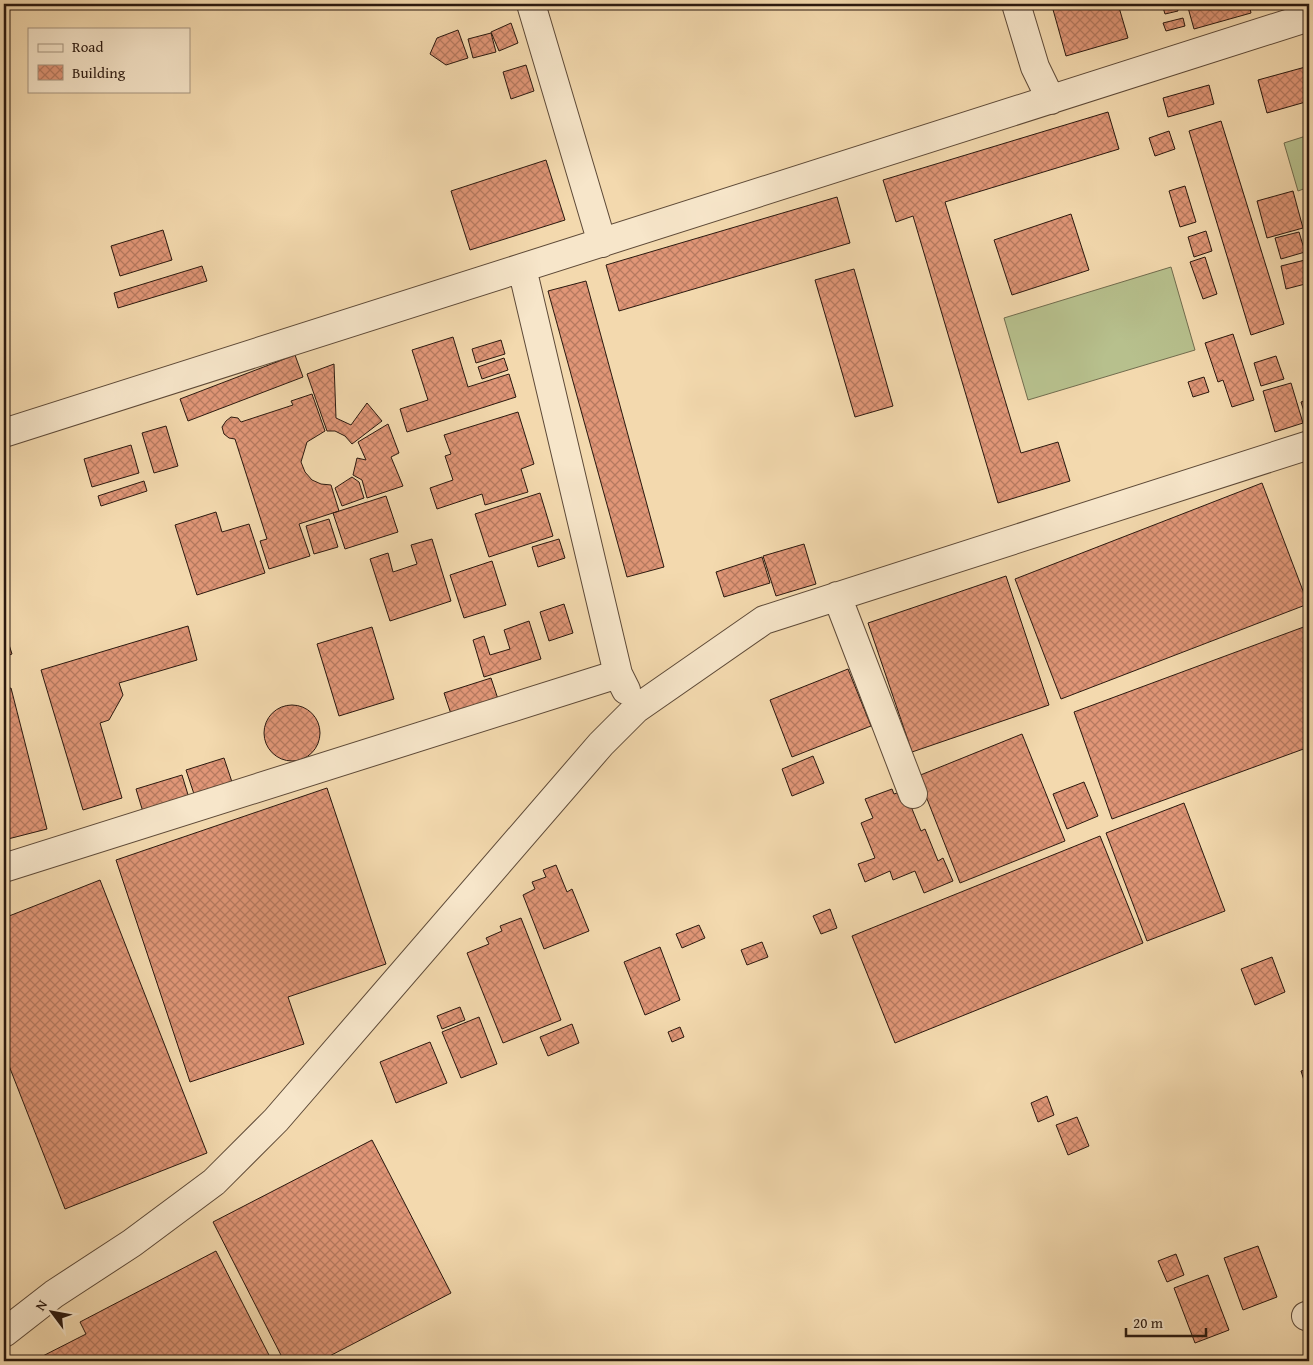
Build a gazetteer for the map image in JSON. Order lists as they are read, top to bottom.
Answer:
{
  "legend": ["Road", "Building"],
  "scale_bar": "20 m",
  "north": "top left"
}
